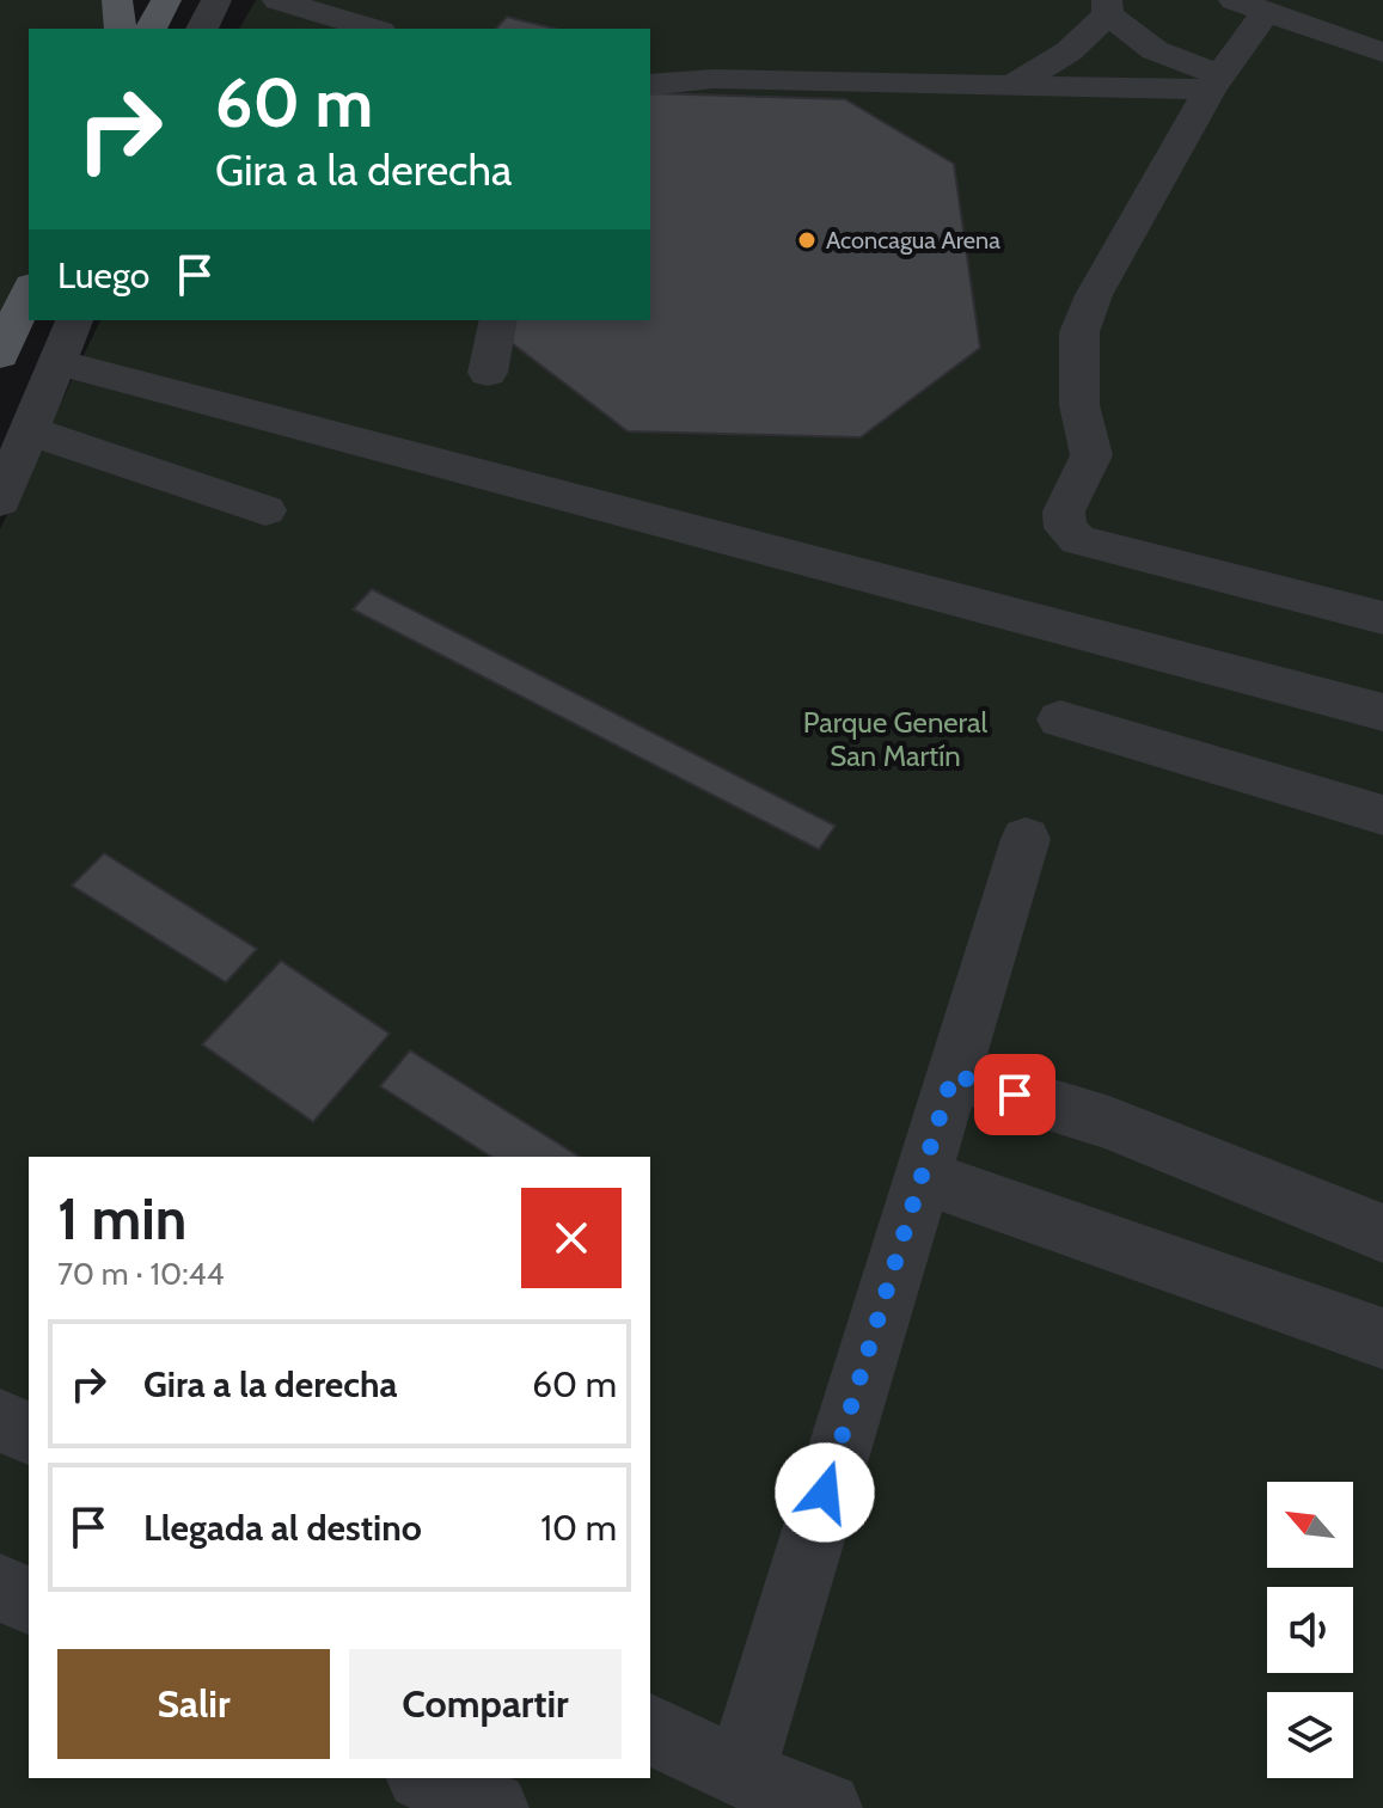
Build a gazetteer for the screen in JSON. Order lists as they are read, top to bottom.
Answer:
{
  "parks": ["Parque General San Martín"],
  "places": ["Aconcagua Arena"],
  "north": "top left",
  "page": {
    "turn": ["60 m", "Gira a la derecha"],
    "then": "Luego",
    "heading": ["1 min", "70 m · 10:44"],
    "list": [
      {
        "name": "Gira a la derecha",
        "value": "60 m"
      },
      {
        "name": "Llegada al destino",
        "value": "10 m"
      }
    ],
    "buttons": ["Salir", "Compartir"]
  }
}
